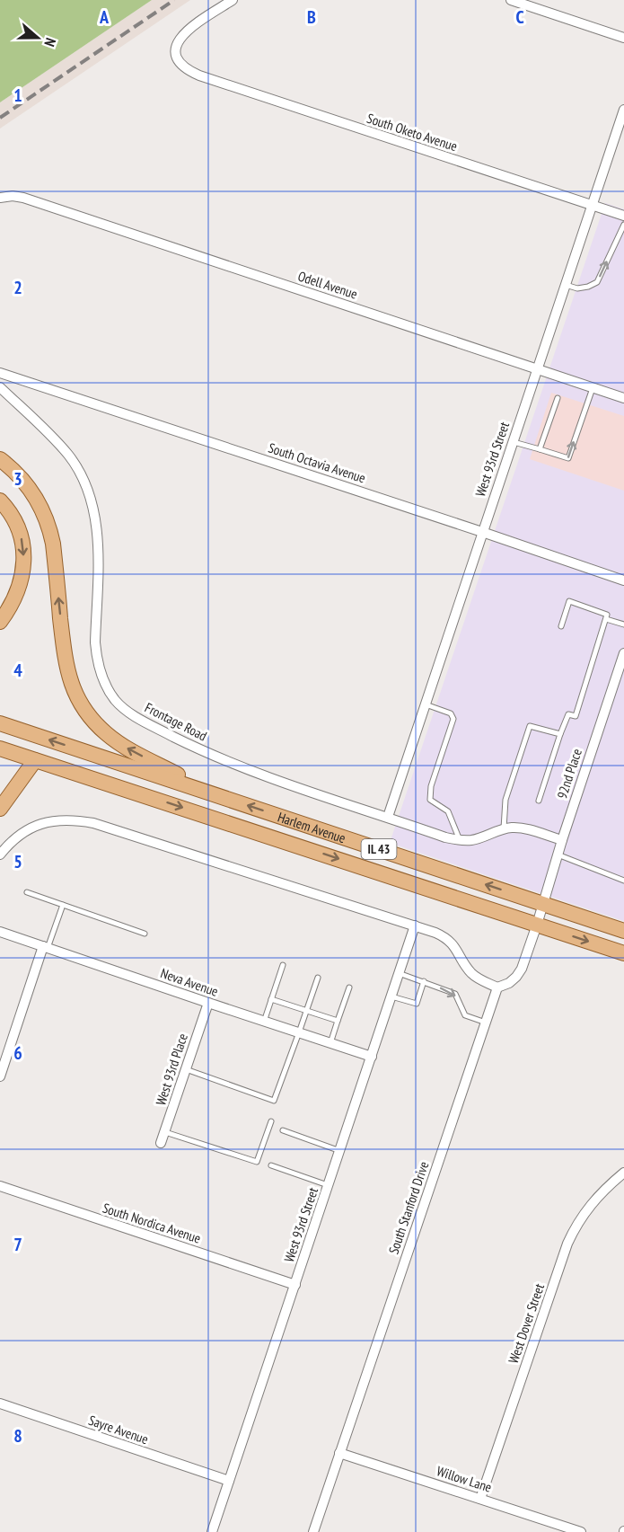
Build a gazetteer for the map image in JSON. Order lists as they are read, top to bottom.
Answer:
{
  "streets": {
    "main road": ["Harlem Avenue", "IL 43"],
    "street": [
      "South Oketo Avenue",
      "Odell Avenue",
      "West 93rd Street",
      "South Octavia Avenue",
      "Frontage Road",
      "92nd Place",
      "Neva Avenue",
      "West 93rd Place",
      "South Stanford Drive",
      "South Nordica Avenue",
      "West Dover Street",
      "Sayre Avenue",
      "Willow Lane"
    ]
  },
  "crossings": [
    ["South Oketo Avenue", "West 93rd Street"],
    ["Odell Avenue", "West 93rd Street"],
    ["West 93rd Street", "South Octavia Avenue"],
    ["West 93rd Street", "Frontage Road"],
    ["West 93rd Street", "Neva Avenue"],
    ["West 93rd Street", "South Nordica Avenue"],
    ["West 93rd Street", "Sayre Avenue"],
    ["Frontage Road", "92nd Place"],
    ["92nd Place", "Harlem Avenue"],
    ["Neva Avenue", "West 93rd Place"],
    ["South Stanford Drive", "Willow Lane"],
    ["West Dover Street", "Willow Lane"]
  ],
  "north": "right",
  "grid": {
    "columns": ["A", "B", "C"],
    "rows": [
      "1",
      "2",
      "3",
      "4",
      "5",
      "6",
      "7",
      "8"
    ]
  }
}
